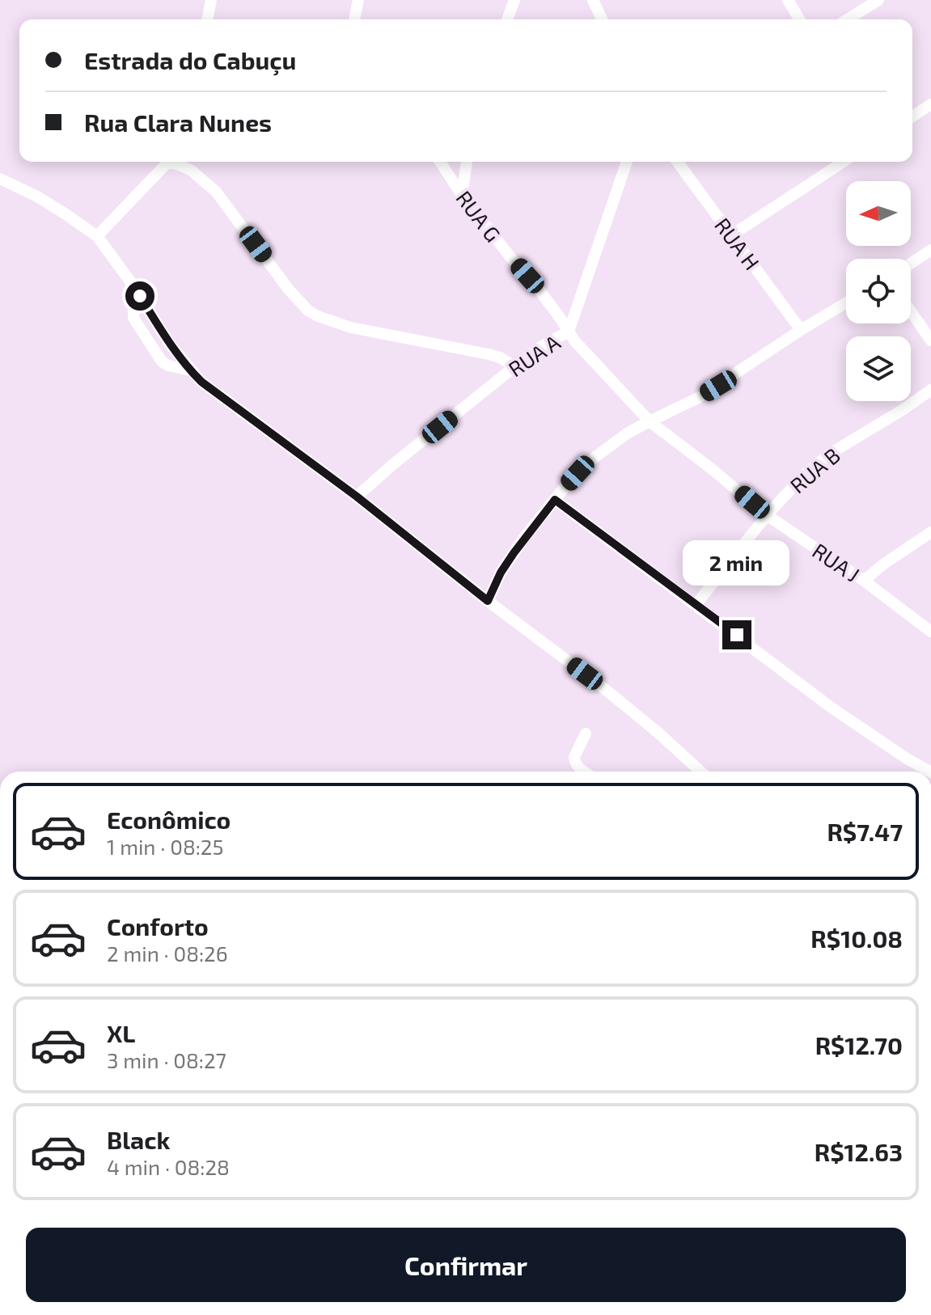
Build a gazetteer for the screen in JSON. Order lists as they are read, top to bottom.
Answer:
{
  "streets": {
    "street": [
      "RUA G",
      "RUA H",
      "RUA A",
      "RUA B",
      "RUA J"
    ]
  },
  "crossings": [
    ["RUA G", "RUA A"],
    ["RUA G", "RUA J"],
    ["RUA B", "RUA J"]
  ],
  "north": "left",
  "page": {
    "banner": ["Estrada do Cabuçu", "Rua Clara Nunes"],
    "bubble": "2 min",
    "list": [
      {
        "name": "Econômico",
        "note": "1 min · 08:25",
        "value": "R$7.47"
      },
      {
        "name": "Conforto",
        "note": "2 min · 08:26",
        "value": "R$10.08"
      },
      {
        "name": "XL",
        "note": "3 min · 08:27",
        "value": "R$12.70"
      },
      {
        "name": "Black",
        "note": "4 min · 08:28",
        "value": "R$12.63"
      }
    ],
    "buttons": "Confirmar"
  }
}
